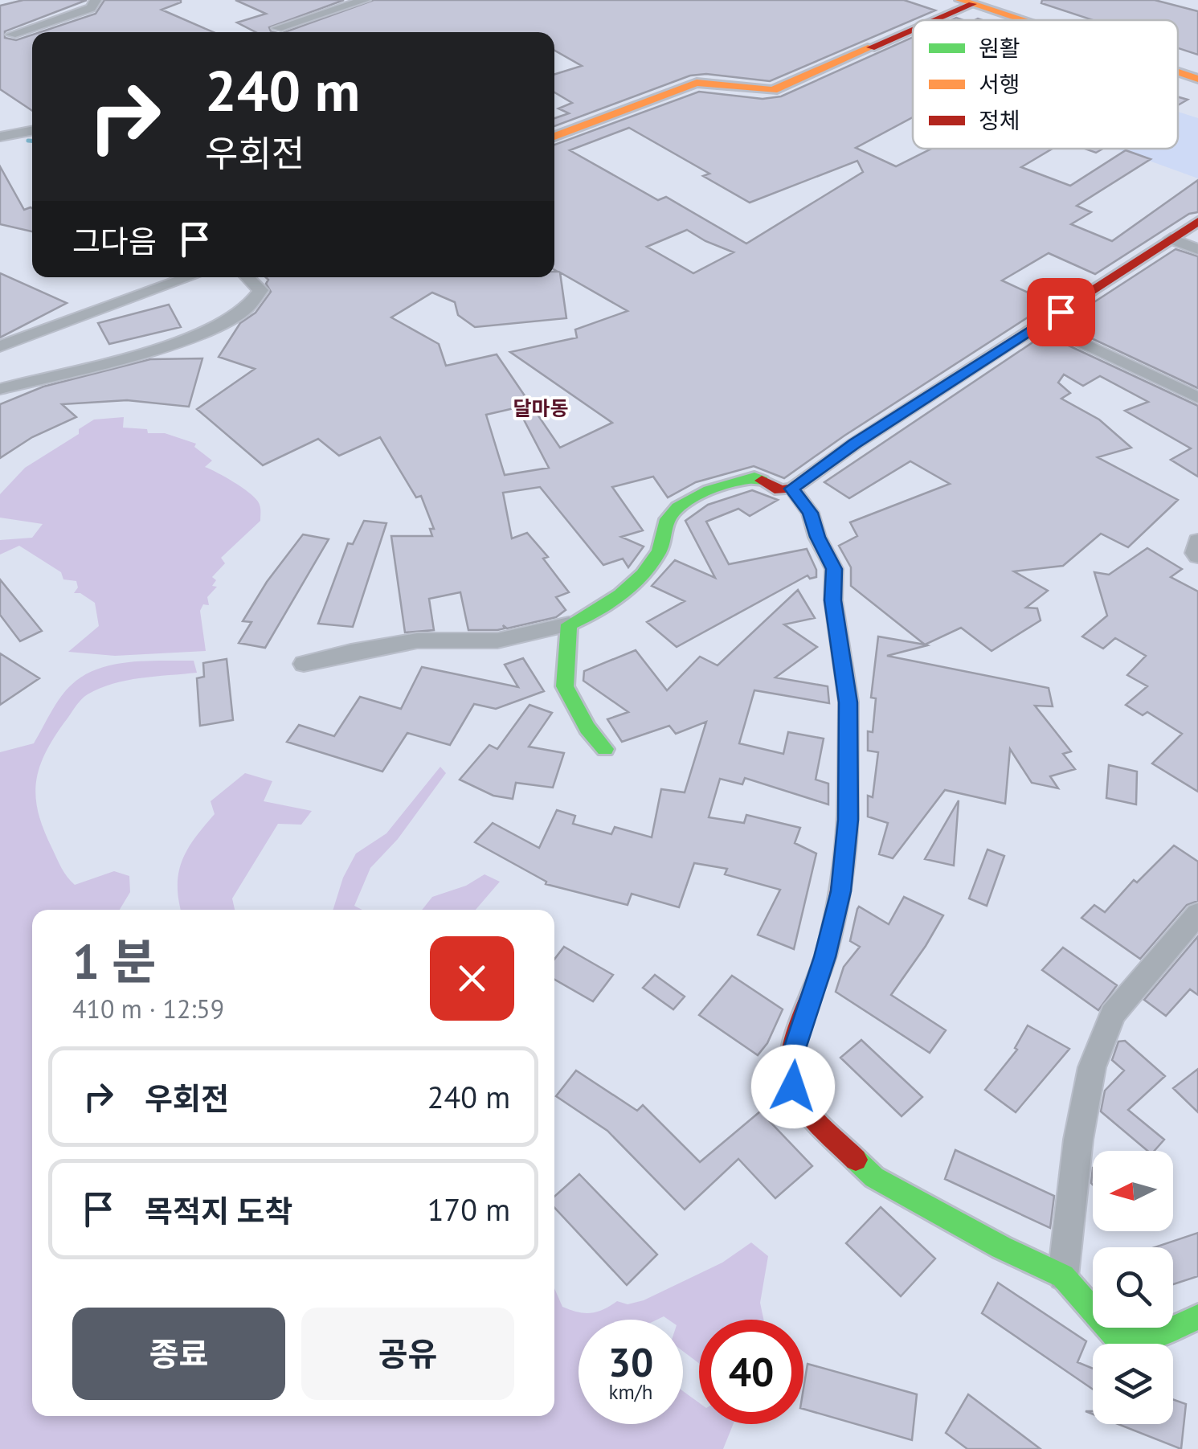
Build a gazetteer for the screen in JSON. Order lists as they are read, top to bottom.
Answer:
{
  "districts": ["달마동"],
  "legend": ["원활", "서행", "정체"],
  "north": "left",
  "page": {
    "turn": ["240 m", "우회전"],
    "then": "그다음",
    "heading": ["1 분", "410 m · 12:59"],
    "list": [
      {
        "name": "우회전",
        "value": "240 m"
      },
      {
        "name": "목적지 도착",
        "value": "170 m"
      }
    ],
    "buttons": ["종료", "공유"],
    "speed": "30 km/h",
    "limit": "40"
  }
}
